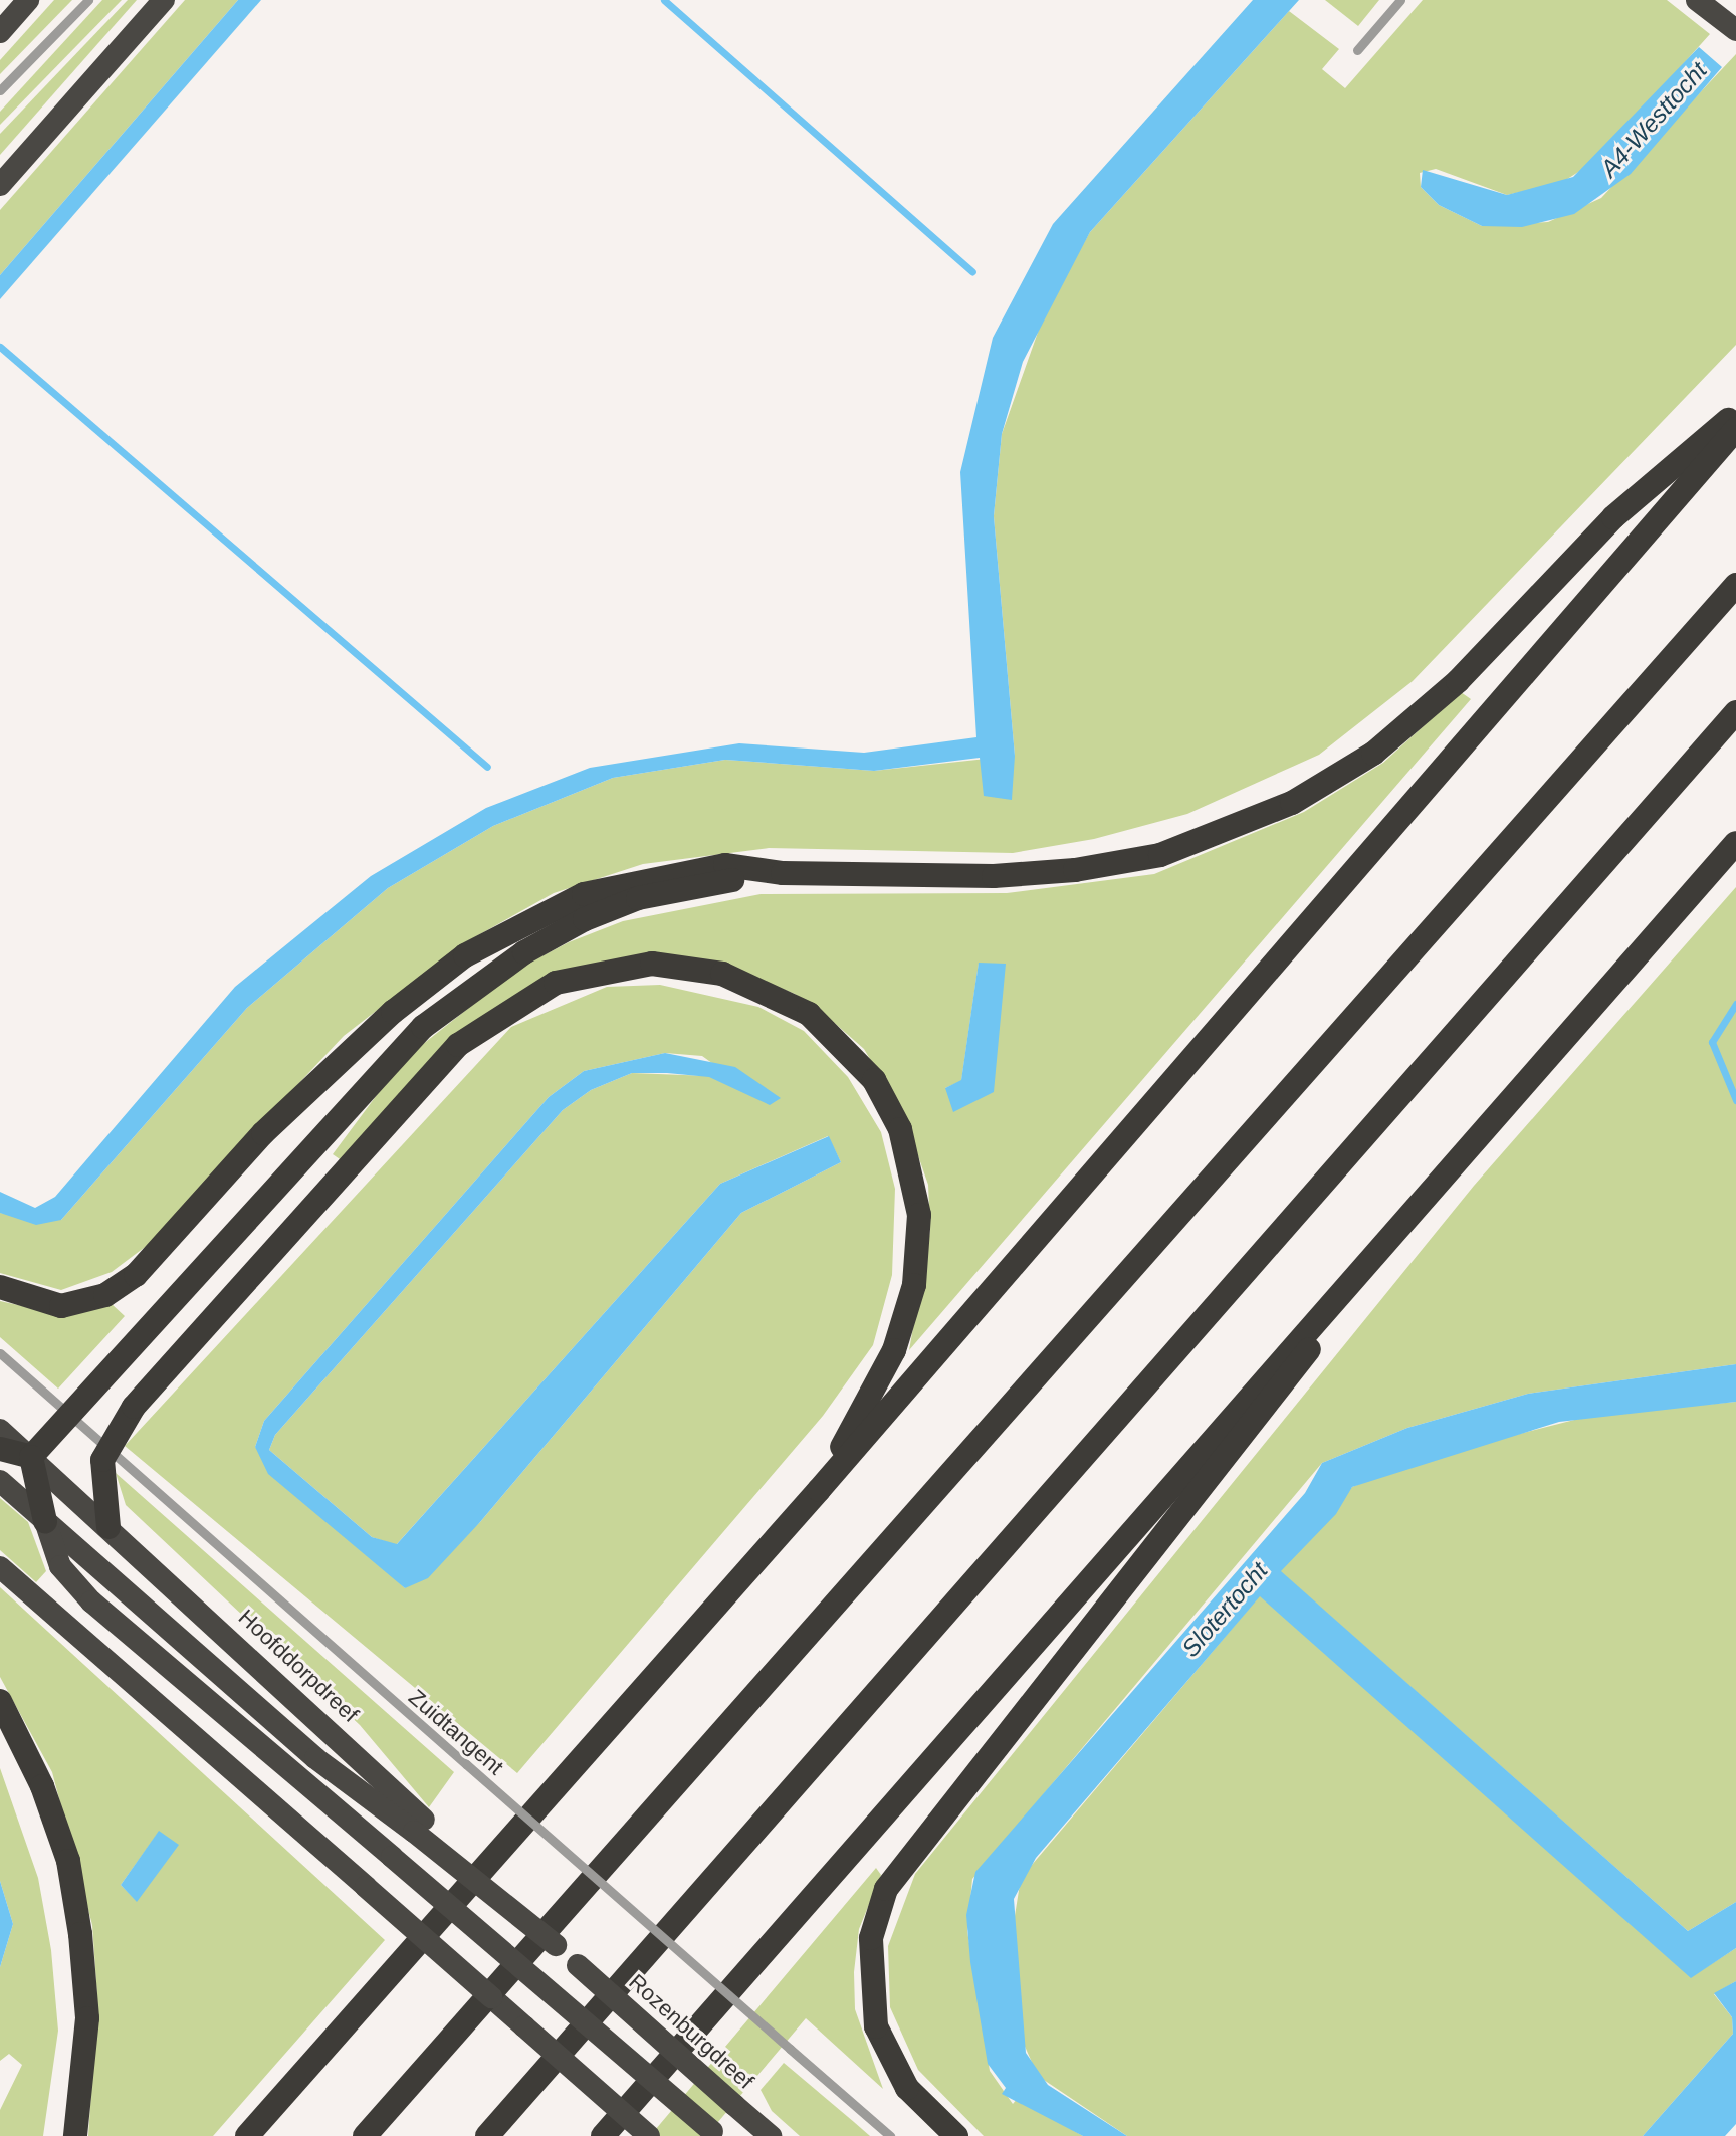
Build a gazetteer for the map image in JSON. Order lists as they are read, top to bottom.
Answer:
{
  "streets": {
    "highway": ["Hoofddorpdreef", "Rozenburgdreef"],
    "lane": ["Zuidtangent"]
  },
  "crossings": [
    ["Hoofddorpdreef", "Rozenburgdreef"]
  ],
  "water": ["A4-Westtocht", "Slotertocht"]
}
